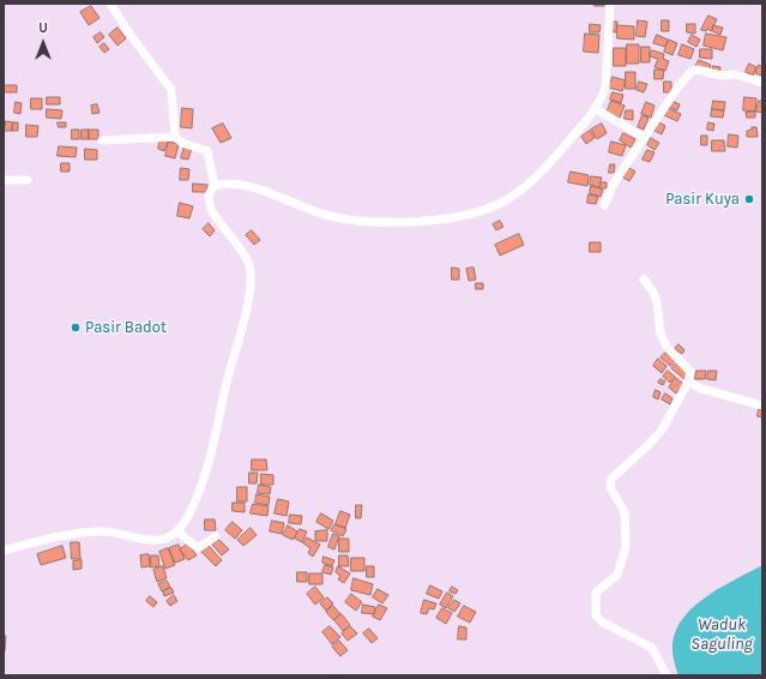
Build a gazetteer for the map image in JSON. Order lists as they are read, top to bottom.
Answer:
{
  "water": ["Waduk Saguling"],
  "places": ["Pasir Kuya", "Pasir Badot"],
  "north": "top"
}
